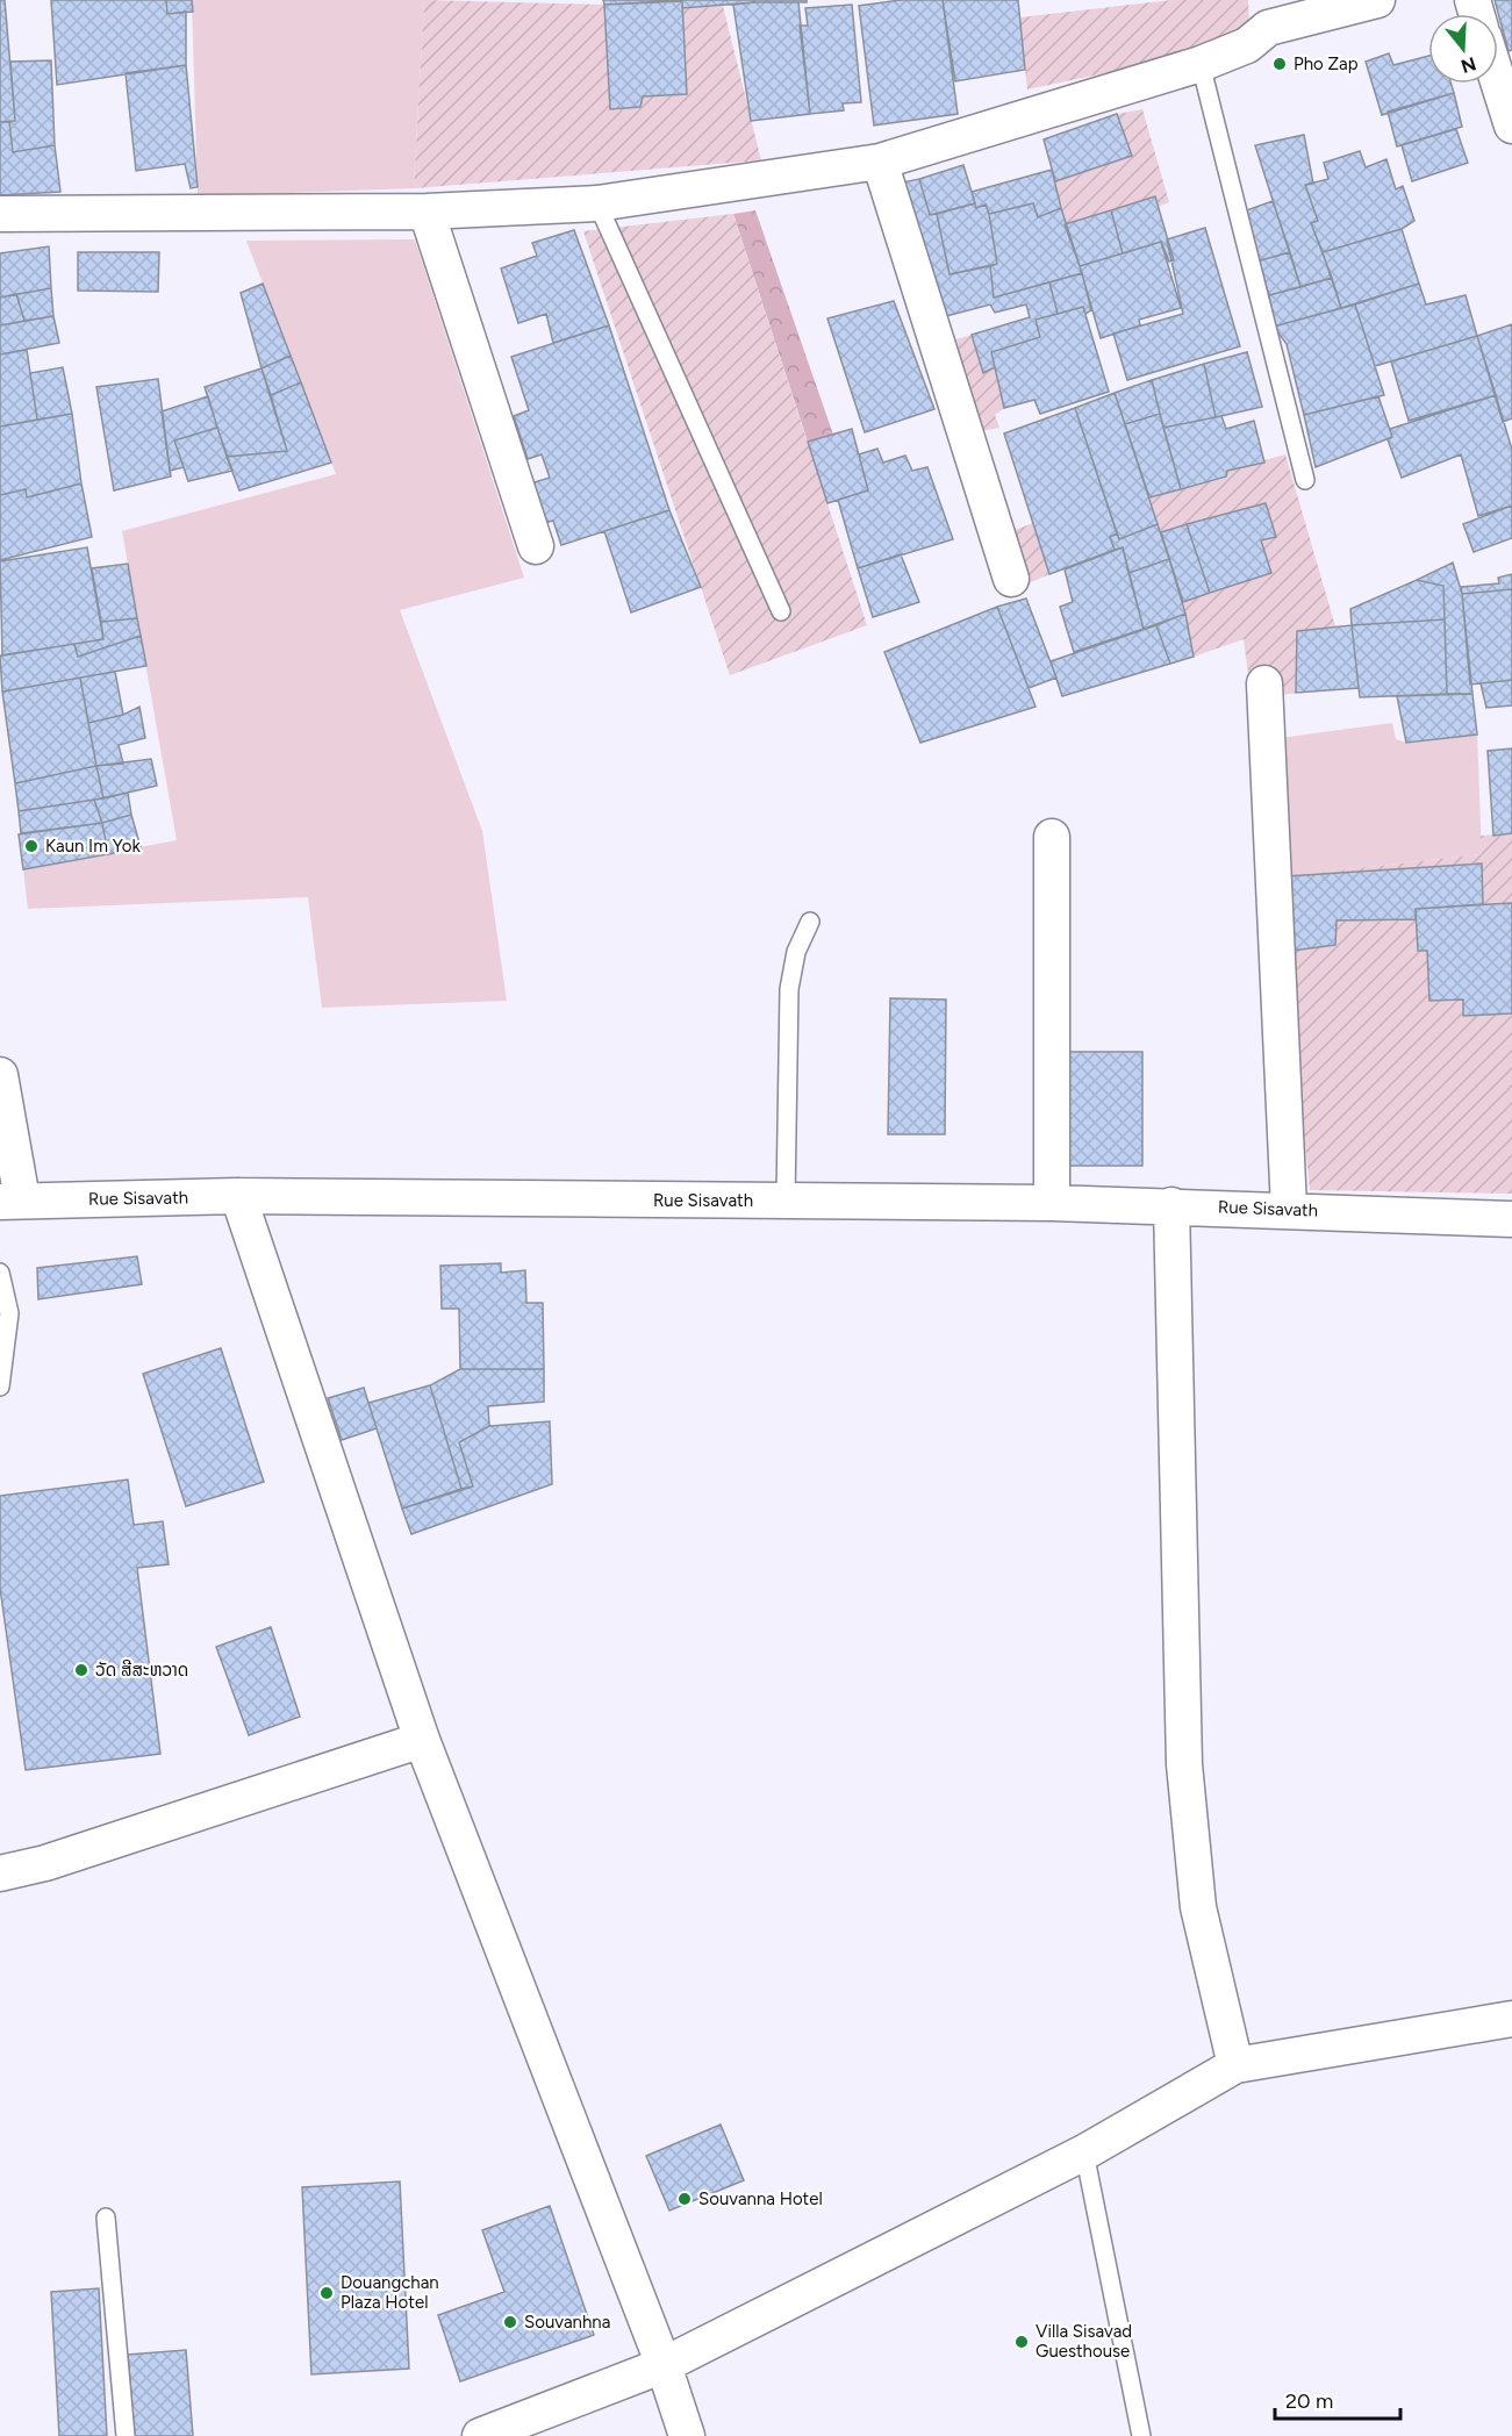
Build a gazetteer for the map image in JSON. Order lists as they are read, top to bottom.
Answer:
{
  "streets": {
    "street": ["Rue Sisavath"]
  },
  "places": [
    "Pho Zap",
    "Kaun Im Yok",
    "ວັດ ສີສະຫວາດ",
    "Souvanna Hotel",
    "Douangchan Plaza Hotel",
    "Souvanhna",
    "Villa Sisavad Guesthouse"
  ],
  "scale_bar": "20 m",
  "north": "bottom"
}
